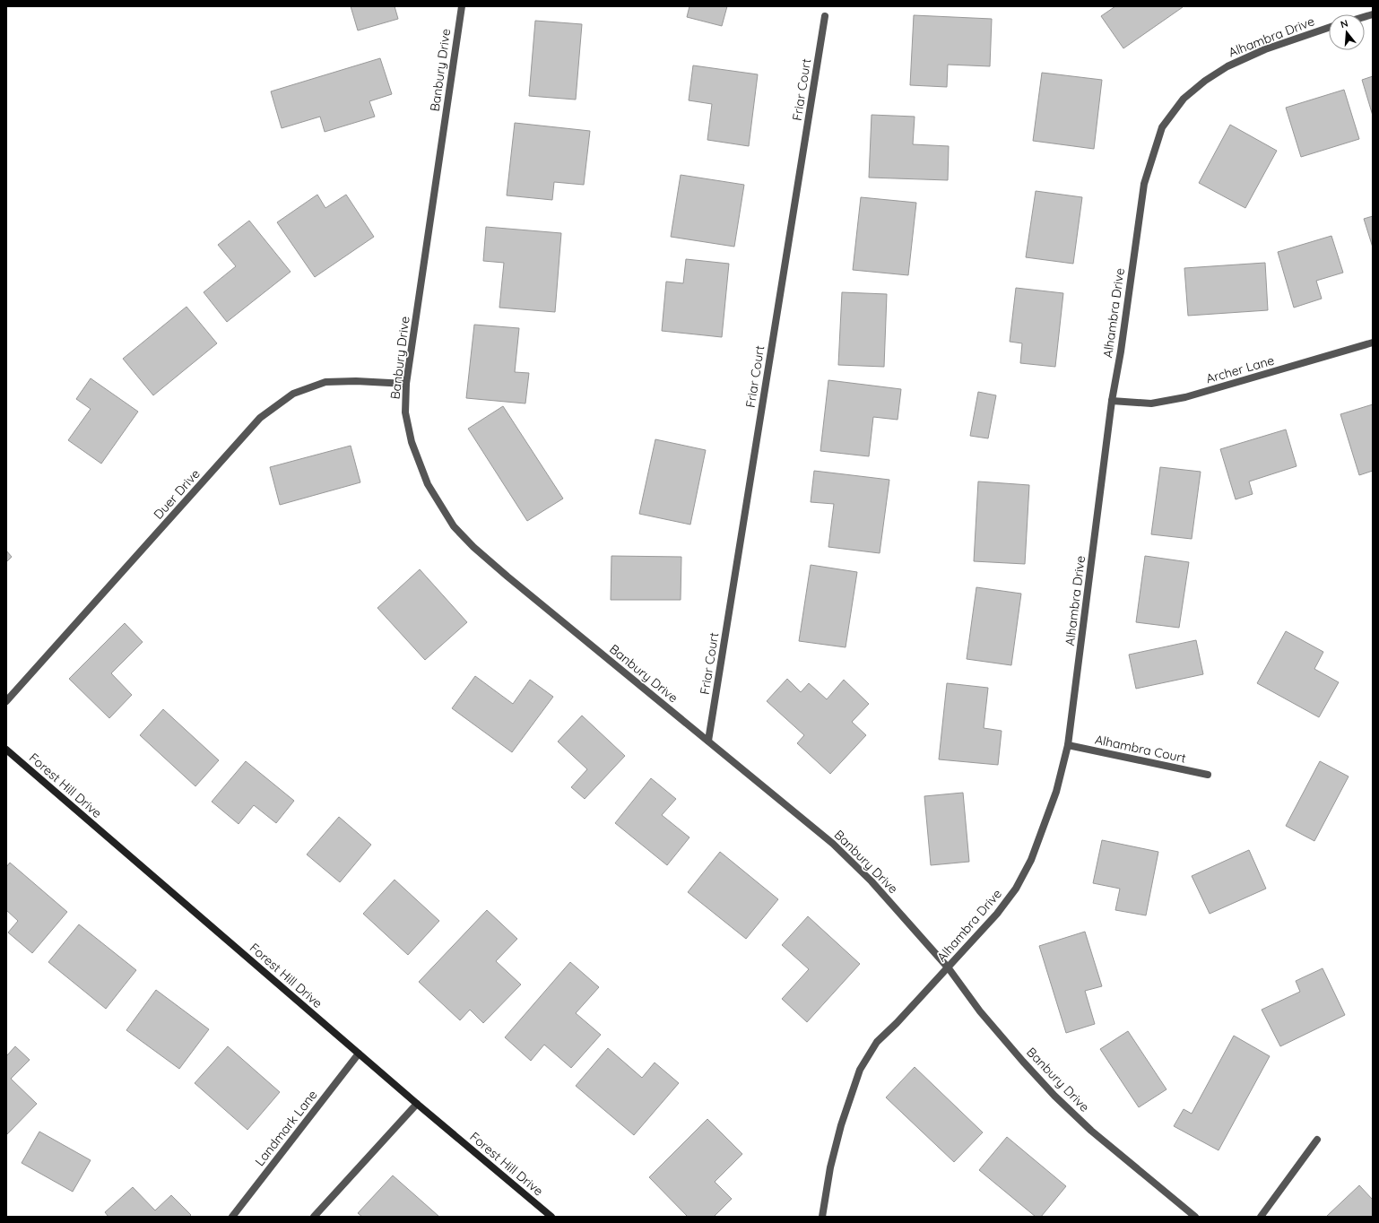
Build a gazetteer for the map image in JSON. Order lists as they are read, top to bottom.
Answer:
{
  "streets": {
    "street": [
      "Alhambra Drive",
      "Banbury Drive",
      "Friar Court",
      "Archer Lane",
      "Duer Drive",
      "Alhambra Court",
      "Forest Hill Drive",
      "Landmark Lane"
    ]
  },
  "crossings": [
    ["Alhambra Drive", "Banbury Drive"],
    ["Alhambra Drive", "Archer Lane"],
    ["Alhambra Drive", "Alhambra Court"],
    ["Banbury Drive", "Friar Court"],
    ["Banbury Drive", "Duer Drive"],
    ["Forest Hill Drive", "Landmark Lane"]
  ],
  "north": "top"
}
